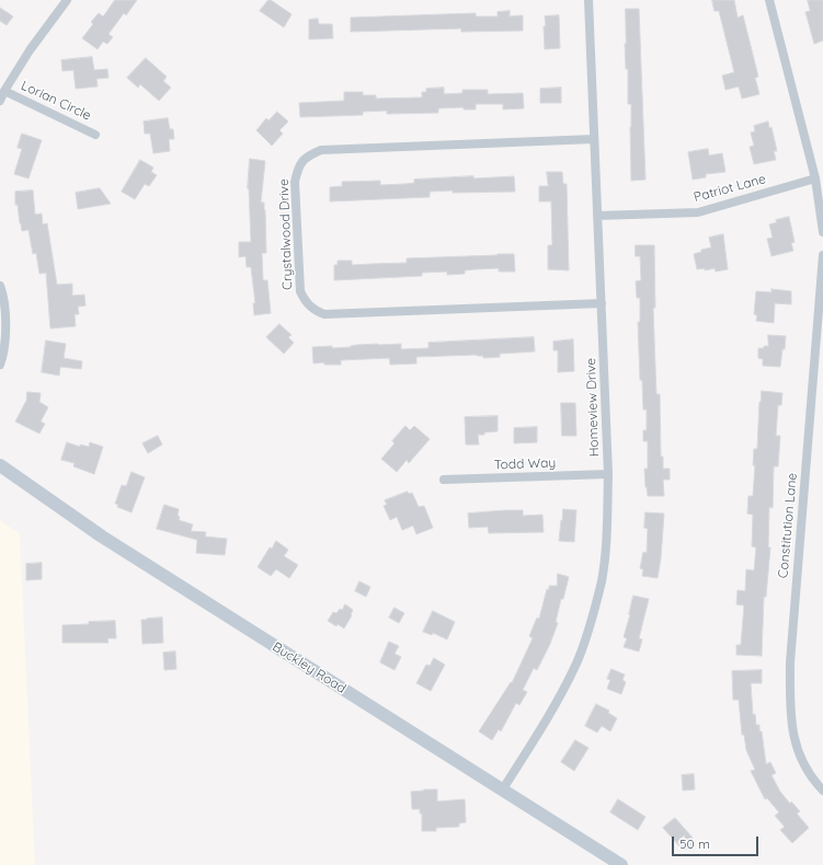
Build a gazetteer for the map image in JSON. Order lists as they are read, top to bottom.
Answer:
{
  "streets": {
    "street": [
      "Lorian Circle",
      "Patriot Lane",
      "Crystalwood Drive",
      "Homeview Drive",
      "Todd Way",
      "Constitution Lane",
      "Buckley Road"
    ]
  },
  "crossings": [
    ["Patriot Lane", "Homeview Drive"],
    ["Crystalwood Drive", "Homeview Drive"],
    ["Homeview Drive", "Todd Way"],
    ["Homeview Drive", "Buckley Road"]
  ],
  "scale_bar": "50 m"
}
